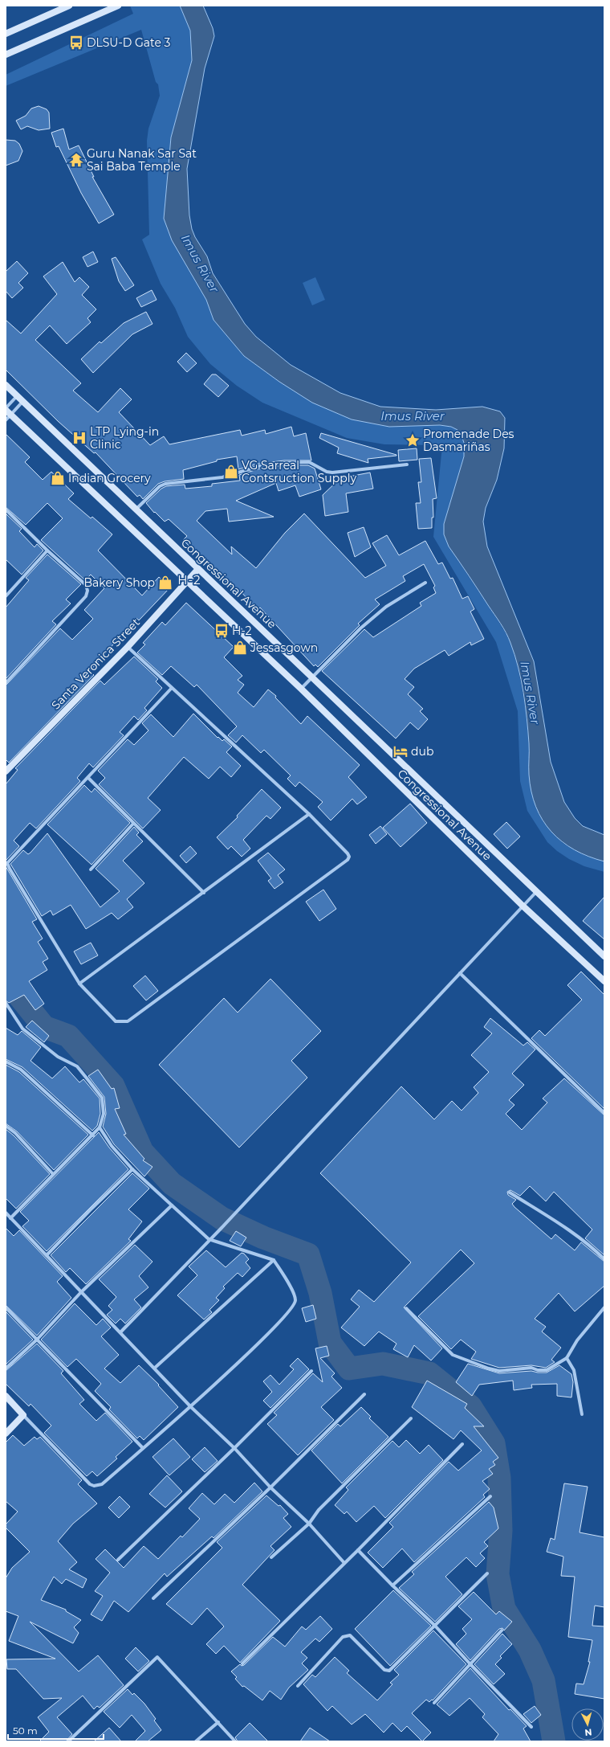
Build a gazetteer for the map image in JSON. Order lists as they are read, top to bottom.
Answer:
{
  "streets": {
    "main road": ["Congressional Avenue", "Santa Veronica Street"]
  },
  "crossings": [
    ["Congressional Avenue", "Santa Veronica Street"]
  ],
  "districts": ["H-2"],
  "water": ["Imus River"],
  "places": {
    "bus stop": ["DLSU-D Gate 3", "H-2"],
    "temple": ["Guru Nanak Sar Sat Sai Baba Temple"],
    "hospital": ["LTP Lying-in Clinic"],
    "place": ["Promenade Des Dasmariñas"],
    "shop": [
      "VG Sarreal Contsruction Supply",
      "Indian Grocery",
      "Bakery Shop",
      "Jessasgown"
    ],
    "hotel": ["dub"]
  },
  "scale_bar": "50 m",
  "north": "bottom"
}
